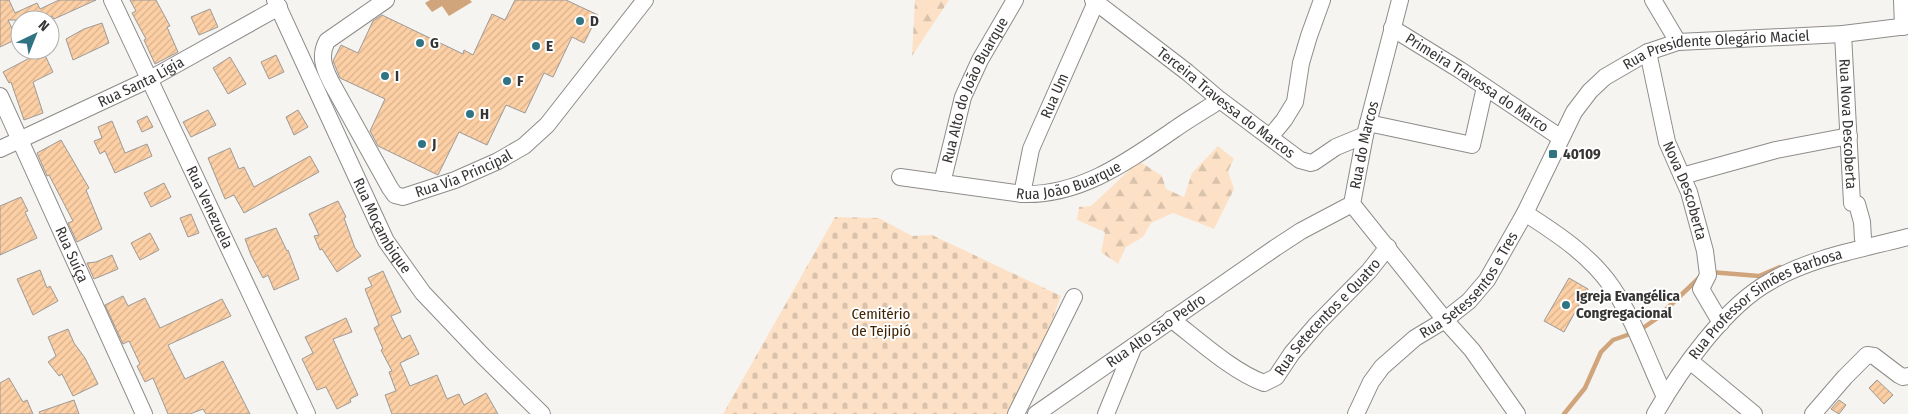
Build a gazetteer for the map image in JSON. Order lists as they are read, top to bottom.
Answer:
{
  "streets": {
    "street": [
      "Rua Presidente Olegário Maciel",
      "Rua Santa Lígia",
      "Primeira Travessa do Marco",
      "Rua Alto do João Buarque",
      "Rua Um",
      "Terceira Travessa do Marcos",
      "Rua Nova Descoberta",
      "Rua do Marcos",
      "Rua Via Principal",
      "Rua João Buarque",
      "Nova Descoberta",
      "Rua Venezuela",
      "Rua Moçambique",
      "Rua Suíça",
      "Rua Setessentos e Tres",
      "Rua Professor Simões Barbosa",
      "Rua Setecentos e Quatro",
      "Rua Alto São Pedro"
    ]
  },
  "crossings": [
    ["Rua Presidente Olegário Maciel", "Primeira Travessa do Marco"],
    ["Rua Presidente Olegário Maciel", "Rua Nova Descoberta"],
    ["Rua Presidente Olegário Maciel", "Nova Descoberta"],
    ["Rua Presidente Olegário Maciel", "Rua Setessentos e Tres"],
    ["Rua Santa Lígia", "Rua Venezuela"],
    ["Rua Santa Lígia", "Rua Moçambique"],
    ["Rua Santa Lígia", "Rua Suíça"],
    ["Primeira Travessa do Marco", "Rua do Marcos"],
    ["Primeira Travessa do Marco", "Rua Setessentos e Tres"],
    ["Rua Alto do João Buarque", "Rua João Buarque"],
    ["Rua Um", "Terceira Travessa do Marcos"],
    ["Rua Um", "Rua João Buarque"],
    ["Terceira Travessa do Marcos", "Rua do Marcos"],
    ["Terceira Travessa do Marcos", "Rua João Buarque"],
    ["Rua do Marcos", "Rua Alto São Pedro"],
    ["Nova Descoberta", "Rua Professor Simões Barbosa"],
    ["Rua Setecentos e Quatro", "Rua Alto São Pedro"]
  ],
  "parks": ["Cemitério de Tejipió"],
  "places": {
    "other": [
      "D",
      "G",
      "E",
      "I",
      "F",
      "H",
      "J",
      "Igreja Evangélica Congregacional"
    ],
    "transit": ["40109"]
  },
  "north": "top right"
}
